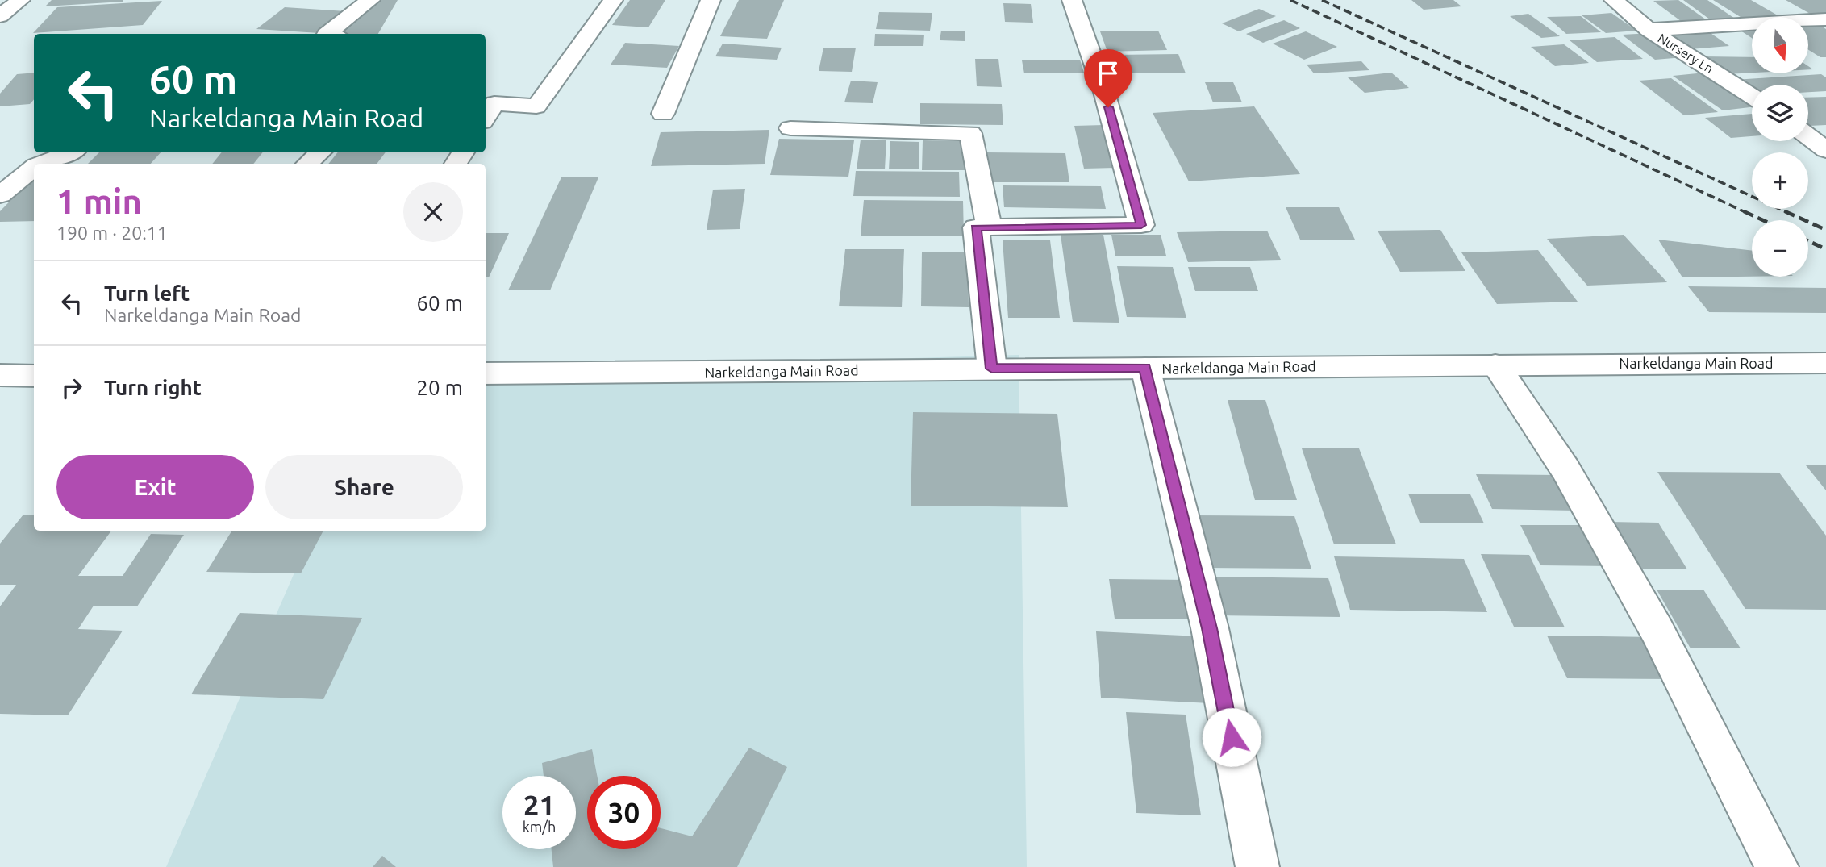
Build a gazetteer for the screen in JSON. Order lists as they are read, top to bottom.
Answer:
{
  "streets": {
    "street": ["Nursery Ln", "Narkeldanga Main Road"]
  },
  "north": "bottom",
  "page": {
    "map_buttons": ["+", "−"],
    "turn": ["60 m", "Narkeldanga Main Road"],
    "heading": ["1 min", "190 m · 20:11"],
    "list": [
      {
        "name": "Turn left",
        "note": "Narkeldanga Main Road",
        "value": "60 m"
      },
      {
        "name": "Turn right",
        "value": "20 m"
      }
    ],
    "buttons": ["Exit", "Share"],
    "speed": "21 km/h",
    "limit": "30"
  }
}
